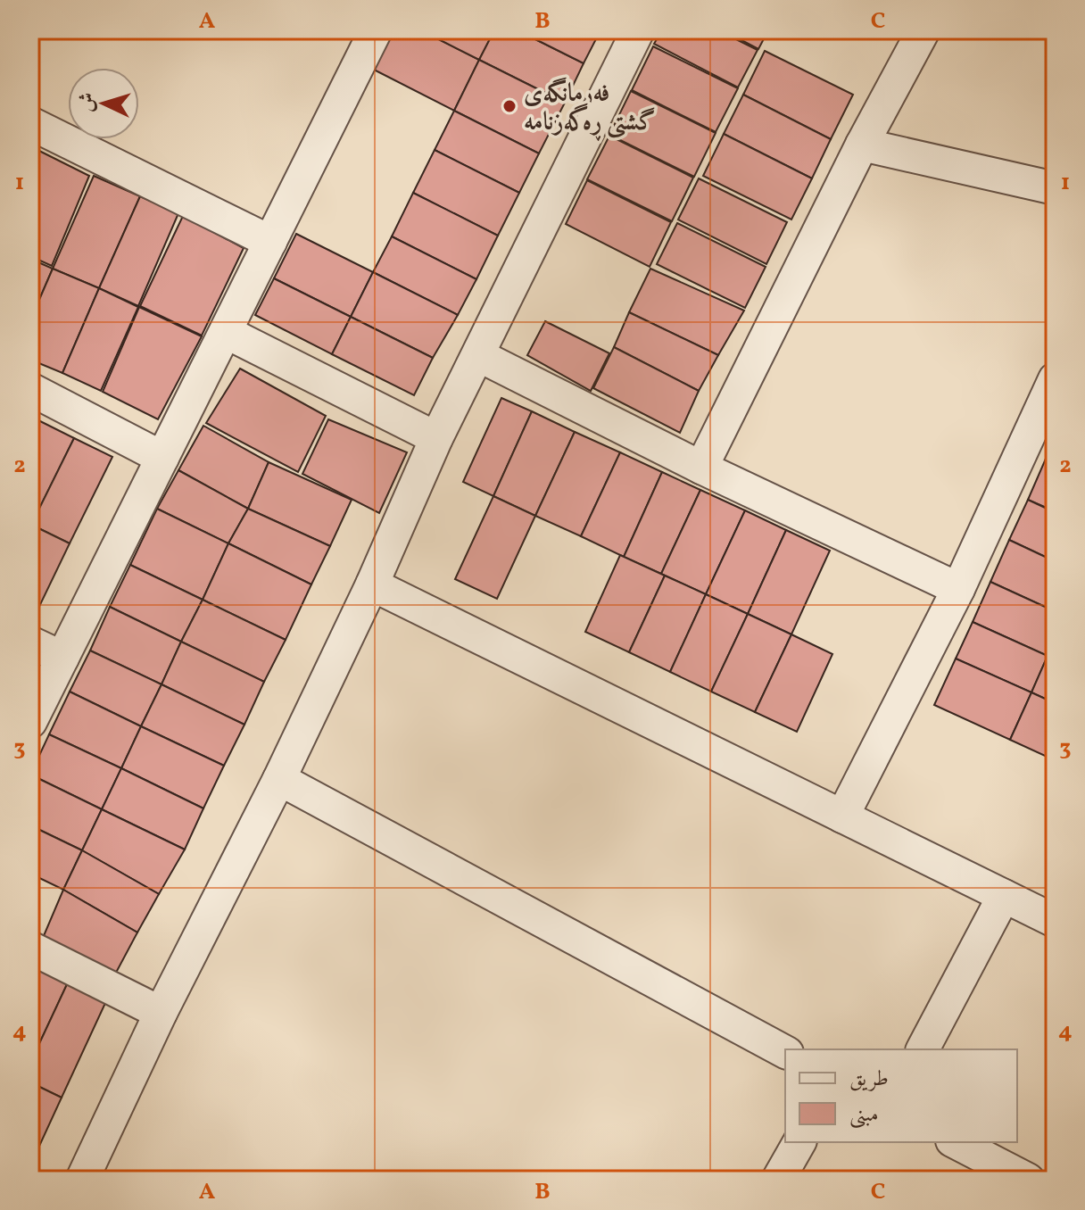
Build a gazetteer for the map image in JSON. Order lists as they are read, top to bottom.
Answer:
{
  "places": ["فەرمانگەی گشتی ڕەگەزنامە"],
  "legend": ["طريق", "مبنى"],
  "north": "left",
  "grid": {
    "columns": ["A", "B", "C"],
    "rows": [
      "1",
      "2",
      "3",
      "4"
    ]
  }
}
